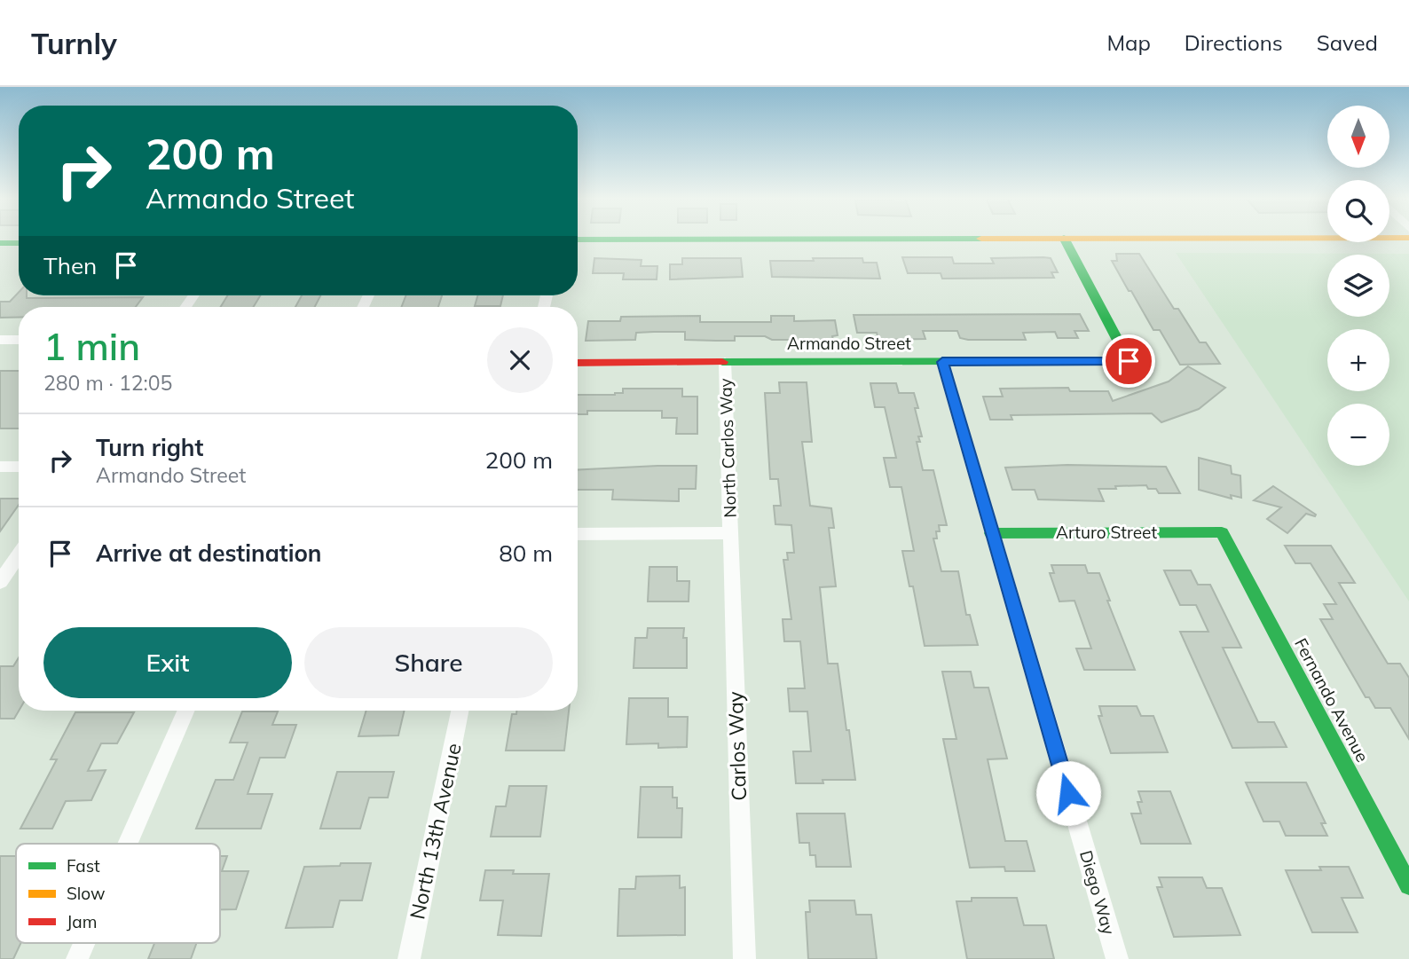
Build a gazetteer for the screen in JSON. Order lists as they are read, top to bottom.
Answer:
{
  "streets": {
    "street": [
      "Armando Street",
      "North Carlos Way",
      "Arturo Street",
      "Fernando Avenue",
      "Carlos Way",
      "North 13th Avenue",
      "Diego Way"
    ]
  },
  "crossings": [
    ["Armando Street", "North Carlos Way"],
    ["Armando Street", "Diego Way"],
    ["North Carlos Way", "Carlos Way"],
    ["Arturo Street", "Fernando Avenue"],
    ["Arturo Street", "Diego Way"]
  ],
  "legend": ["Fast", "Slow", "Jam"],
  "north": "bottom",
  "page": {
    "header": "Turnly",
    "nav": ["Map", "Directions", "Saved"],
    "map_buttons": ["+", "−"],
    "turn": ["200 m", "Armando Street"],
    "then": "Then",
    "heading": ["1 min", "280 m · 12:05"],
    "list": [
      {
        "name": "Turn right",
        "note": "Armando Street",
        "value": "200 m"
      },
      {
        "name": "Arrive at destination",
        "value": "80 m"
      }
    ],
    "buttons": ["Exit", "Share"]
  }
}
